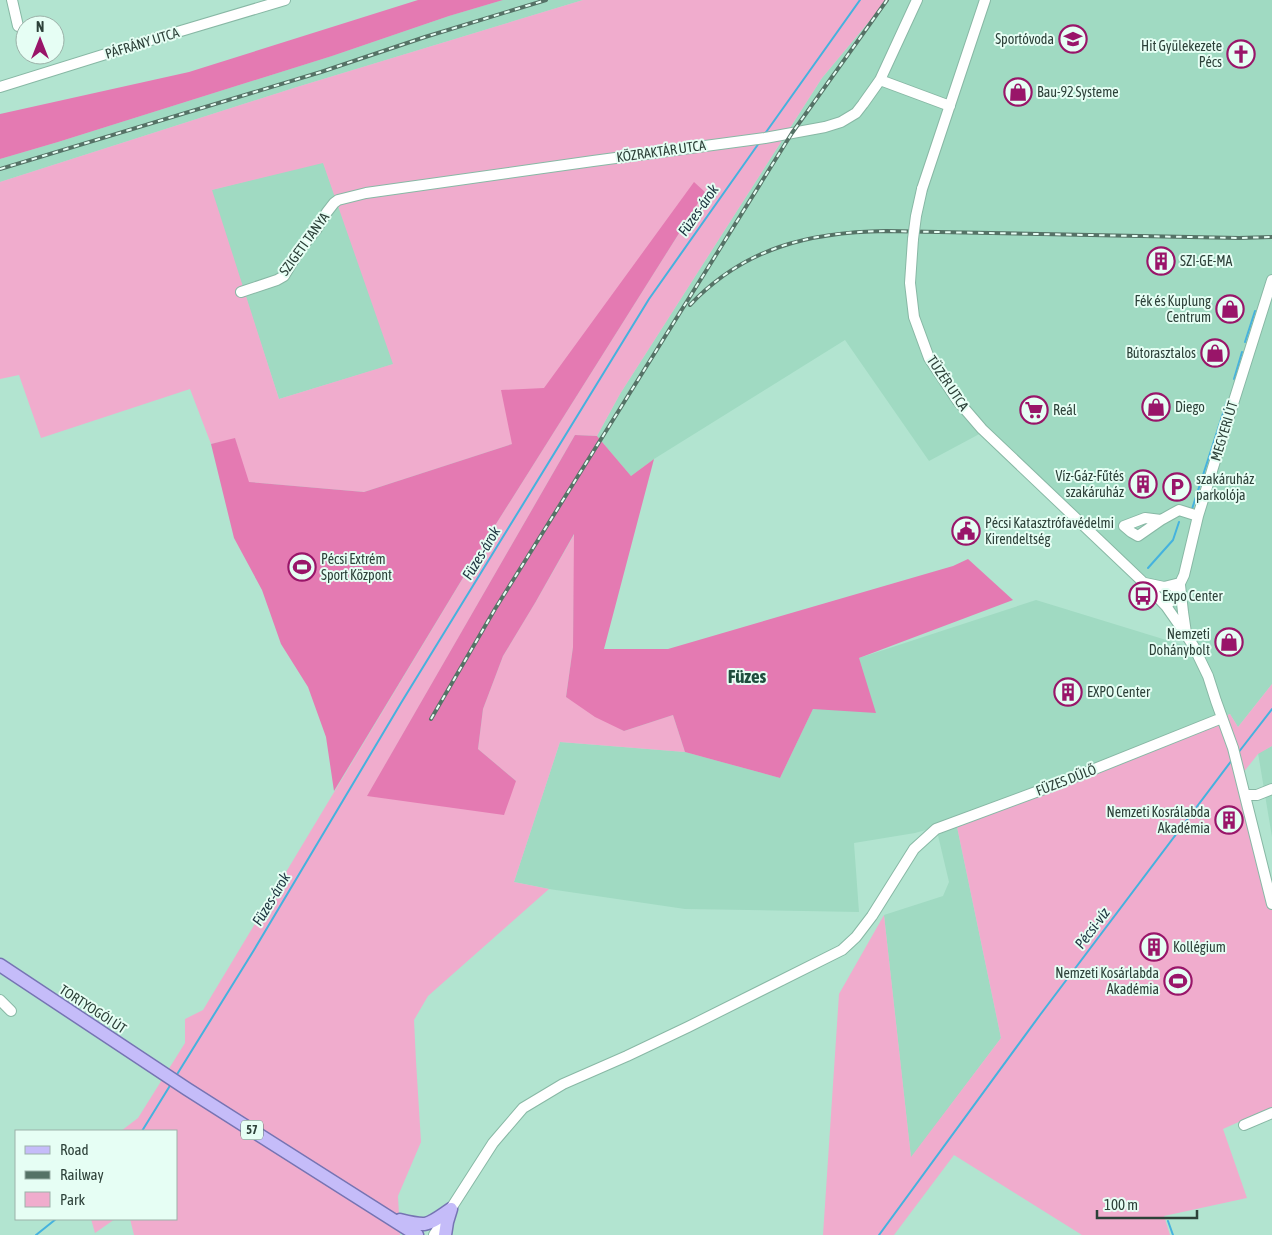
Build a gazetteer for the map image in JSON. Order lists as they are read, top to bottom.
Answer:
{
  "streets": {
    "main road": ["TORTYOGÓI ÚT", "57"],
    "street": [
      "PÁFRÁNY UTCA",
      "KÖZRAKTÁR UTCA",
      "SZIGETI TANYA",
      "TÜZÉR UTCA",
      "MEGYERI ÚT",
      "FÜZES DŰLŐ"
    ]
  },
  "crossings": [
    ["KÖZRAKTÁR UTCA", "SZIGETI TANYA"],
    ["TÜZÉR UTCA", "MEGYERI ÚT"],
    ["MEGYERI ÚT", "FÜZES DŰLŐ"],
    ["TORTYOGÓI ÚT", "57"]
  ],
  "districts": ["Füzes"],
  "water": ["Füzes-árok", "Pécsi-víz"],
  "places": {
    "school or university": ["Sportóvoda"],
    "church": ["Hit Gyülekezete Pécs"],
    "shop": [
      "Bau-92 Systeme",
      "Fék és Kuplung Centrum",
      "Bútorasztalos",
      "Diego",
      "Nemzeti Dohánybolt"
    ],
    "building": [
      "SZI-GE-MA",
      "Víz-Gáz-Fűtés szakáruház",
      "EXPO Center",
      "Nemzeti Kosrálabda Akadémia",
      "Kollégium"
    ],
    "supermarket": ["Reál"],
    "parking": ["szakáruház parkolója"],
    "public building": ["Pécsi Katasztrófavédelmi Kirendeltség"],
    "sports": ["Pécsi Extrém Sport Központ", "Nemzeti Kosárlabda Akadémia"],
    "bus stop": ["Expo Center"]
  },
  "legend": ["Road", "Railway", "Park"],
  "scale_bar": "100 m",
  "north": "top"
}
